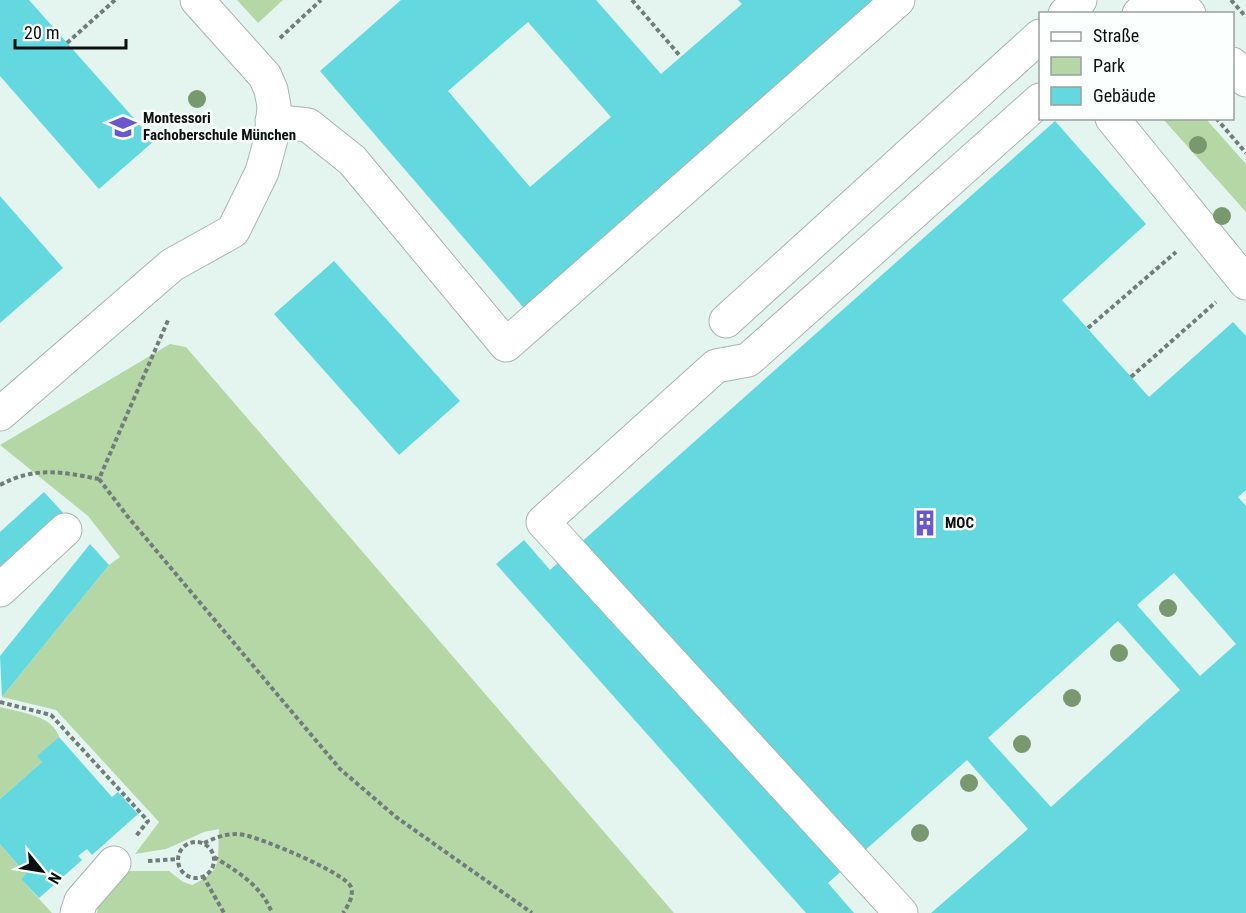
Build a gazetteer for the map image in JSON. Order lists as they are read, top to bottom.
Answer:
{
  "places": {
    "school or university": ["Montessori Fachoberschule München"],
    "building": ["MOC"]
  },
  "legend": ["Straße", "Park", "Gebäude"],
  "scale_bar": "20 m",
  "north": "bottom right"
}
